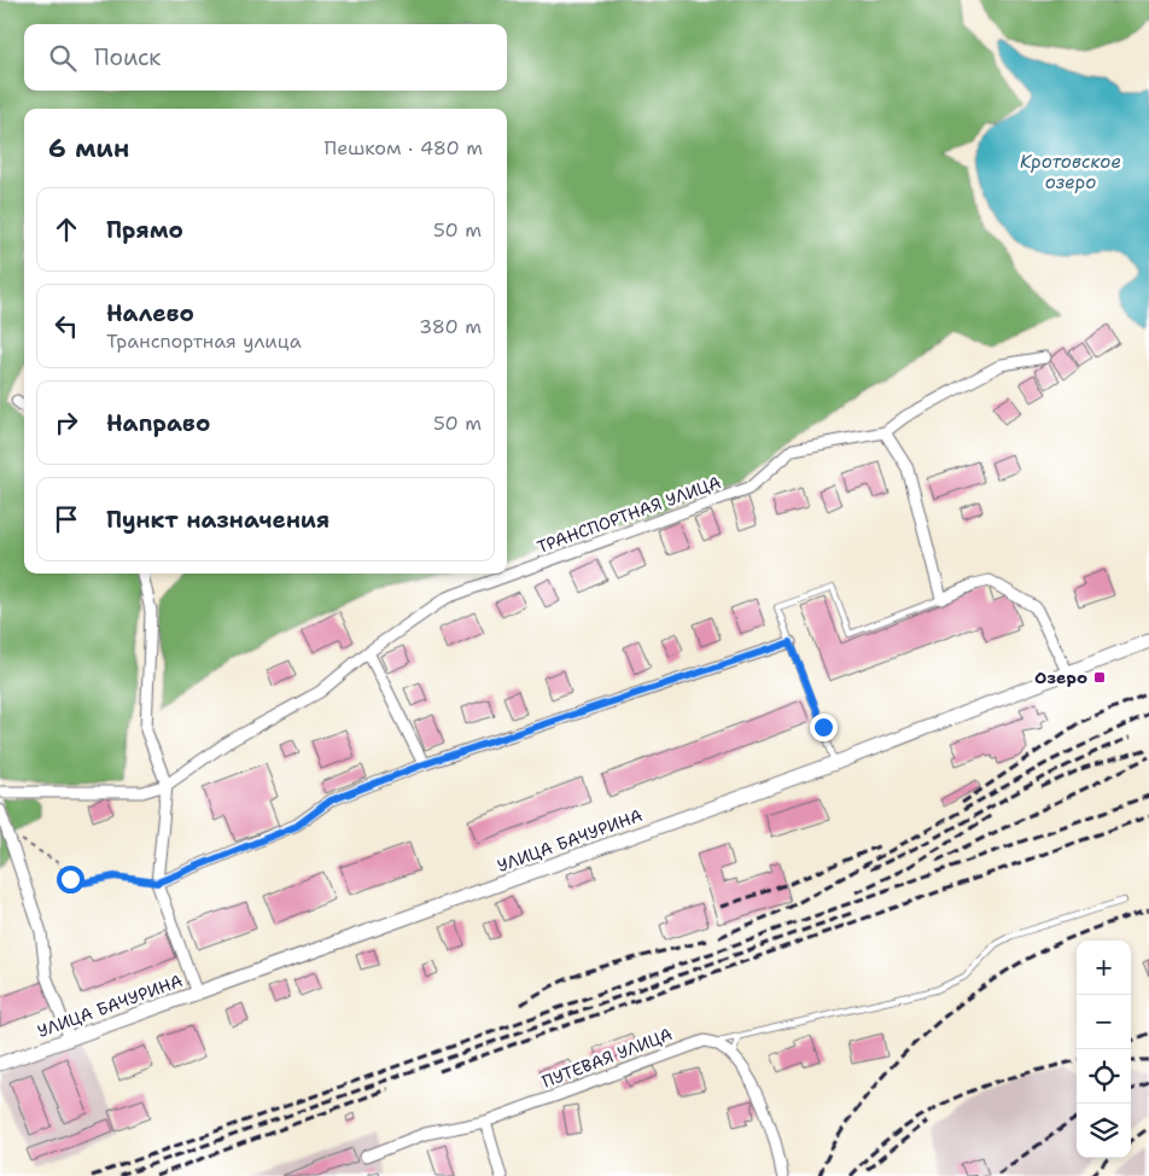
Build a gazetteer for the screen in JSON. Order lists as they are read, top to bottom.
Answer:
{
  "streets": {
    "street": ["ТРАНСПОРТНАЯ УЛИЦА", "УЛИЦА БАЧУРИНА", "ПУТЕВАЯ УЛИЦА"]
  },
  "water": ["Кротовское озеро"],
  "places": {
    "transit": ["Озеро"]
  },
  "page": {
    "search": "Поиск",
    "heading": ["6 мин", "Пешком · 480 m"],
    "list": [
      ["Прямо", "50 m"],
      ["Налево", "Транспортная улица", "380 m"],
      ["Направо", "50 m"],
      "Пункт назначения"
    ],
    "map_buttons": ["+", "−"]
  }
}
